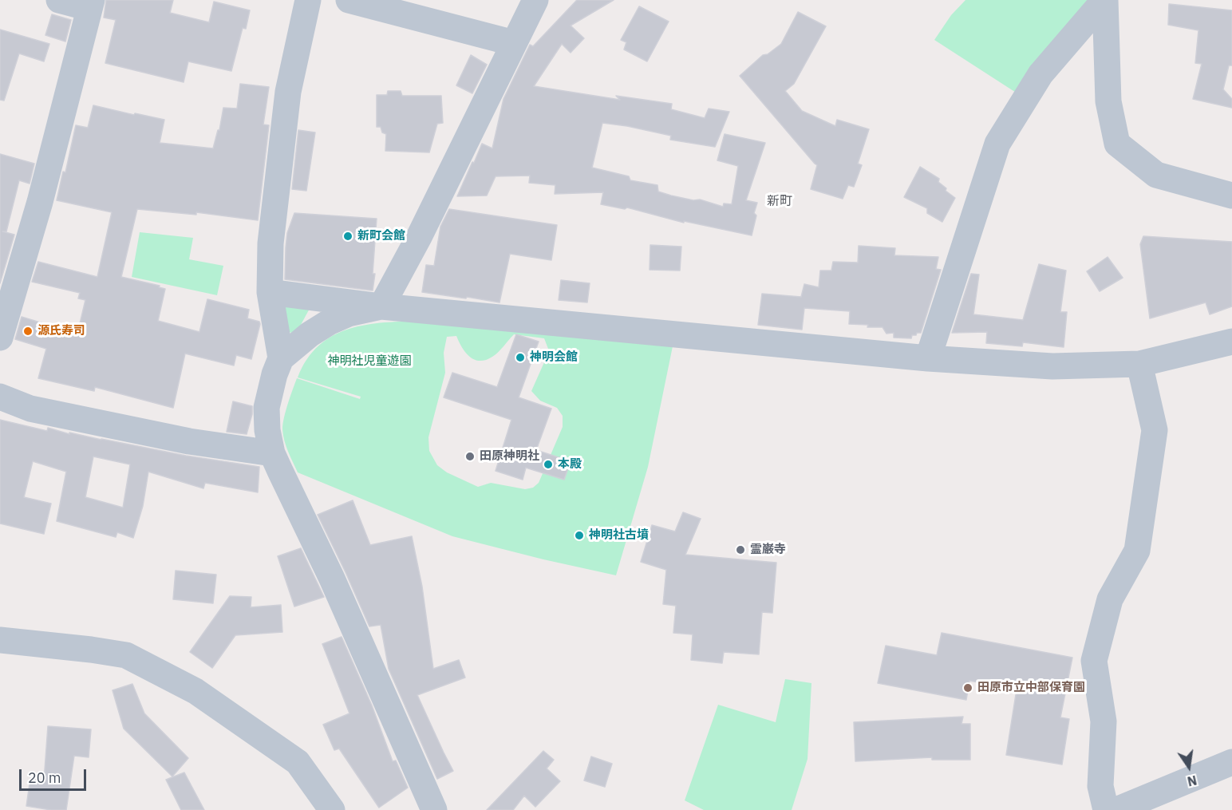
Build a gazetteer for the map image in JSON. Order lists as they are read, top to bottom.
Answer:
{
  "districts": ["新町"],
  "parks": ["神明社児童遊園"],
  "places": [
    "新町会館",
    "源氏寿司",
    "神明会館",
    "田原神明社",
    "本殿",
    "神明社古墳",
    "霊巌寺",
    "田原市立中部保育園"
  ],
  "scale_bar": "20 m",
  "north": "bottom"
}
